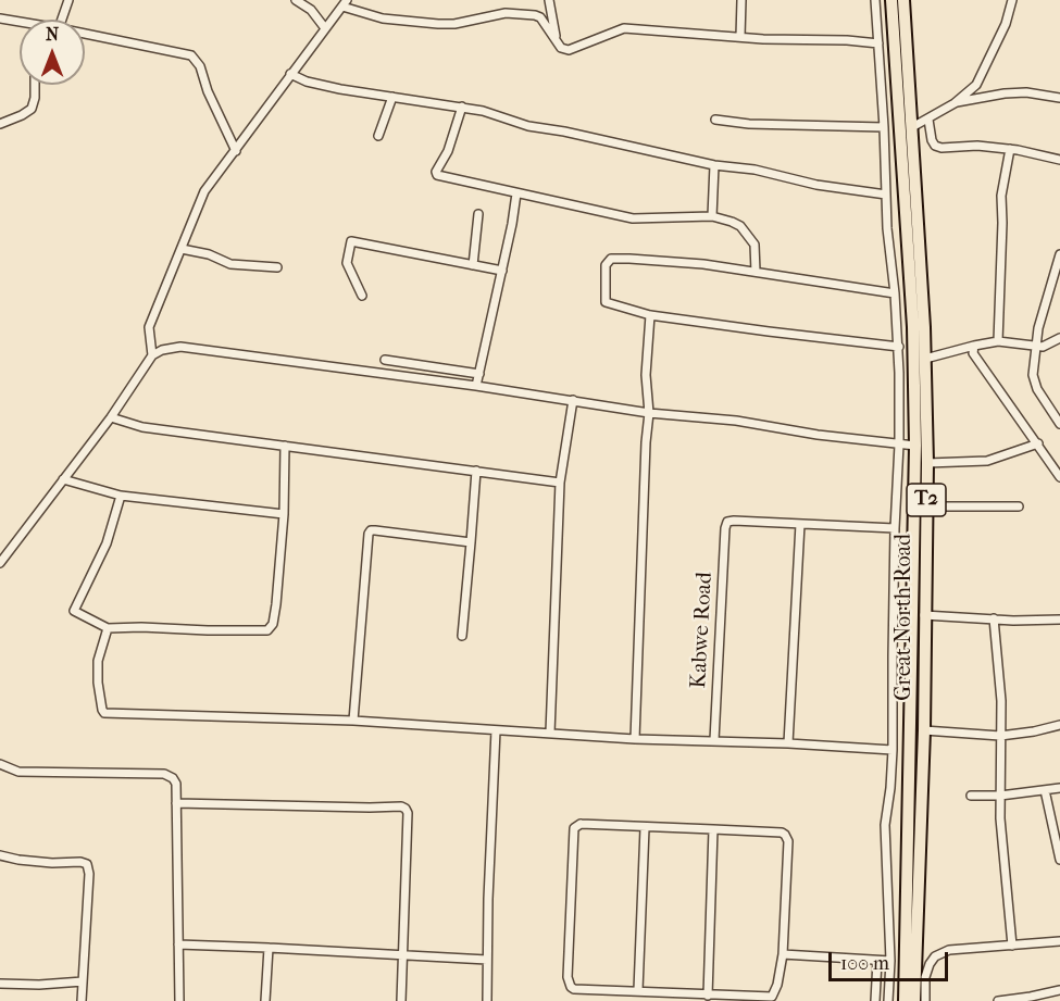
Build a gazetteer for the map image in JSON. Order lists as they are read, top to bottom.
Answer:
{
  "streets": {
    "main road": ["T2", "Great North Road"],
    "street": ["Kabwe Road"]
  },
  "scale_bar": "100 m",
  "north": "top"
}
